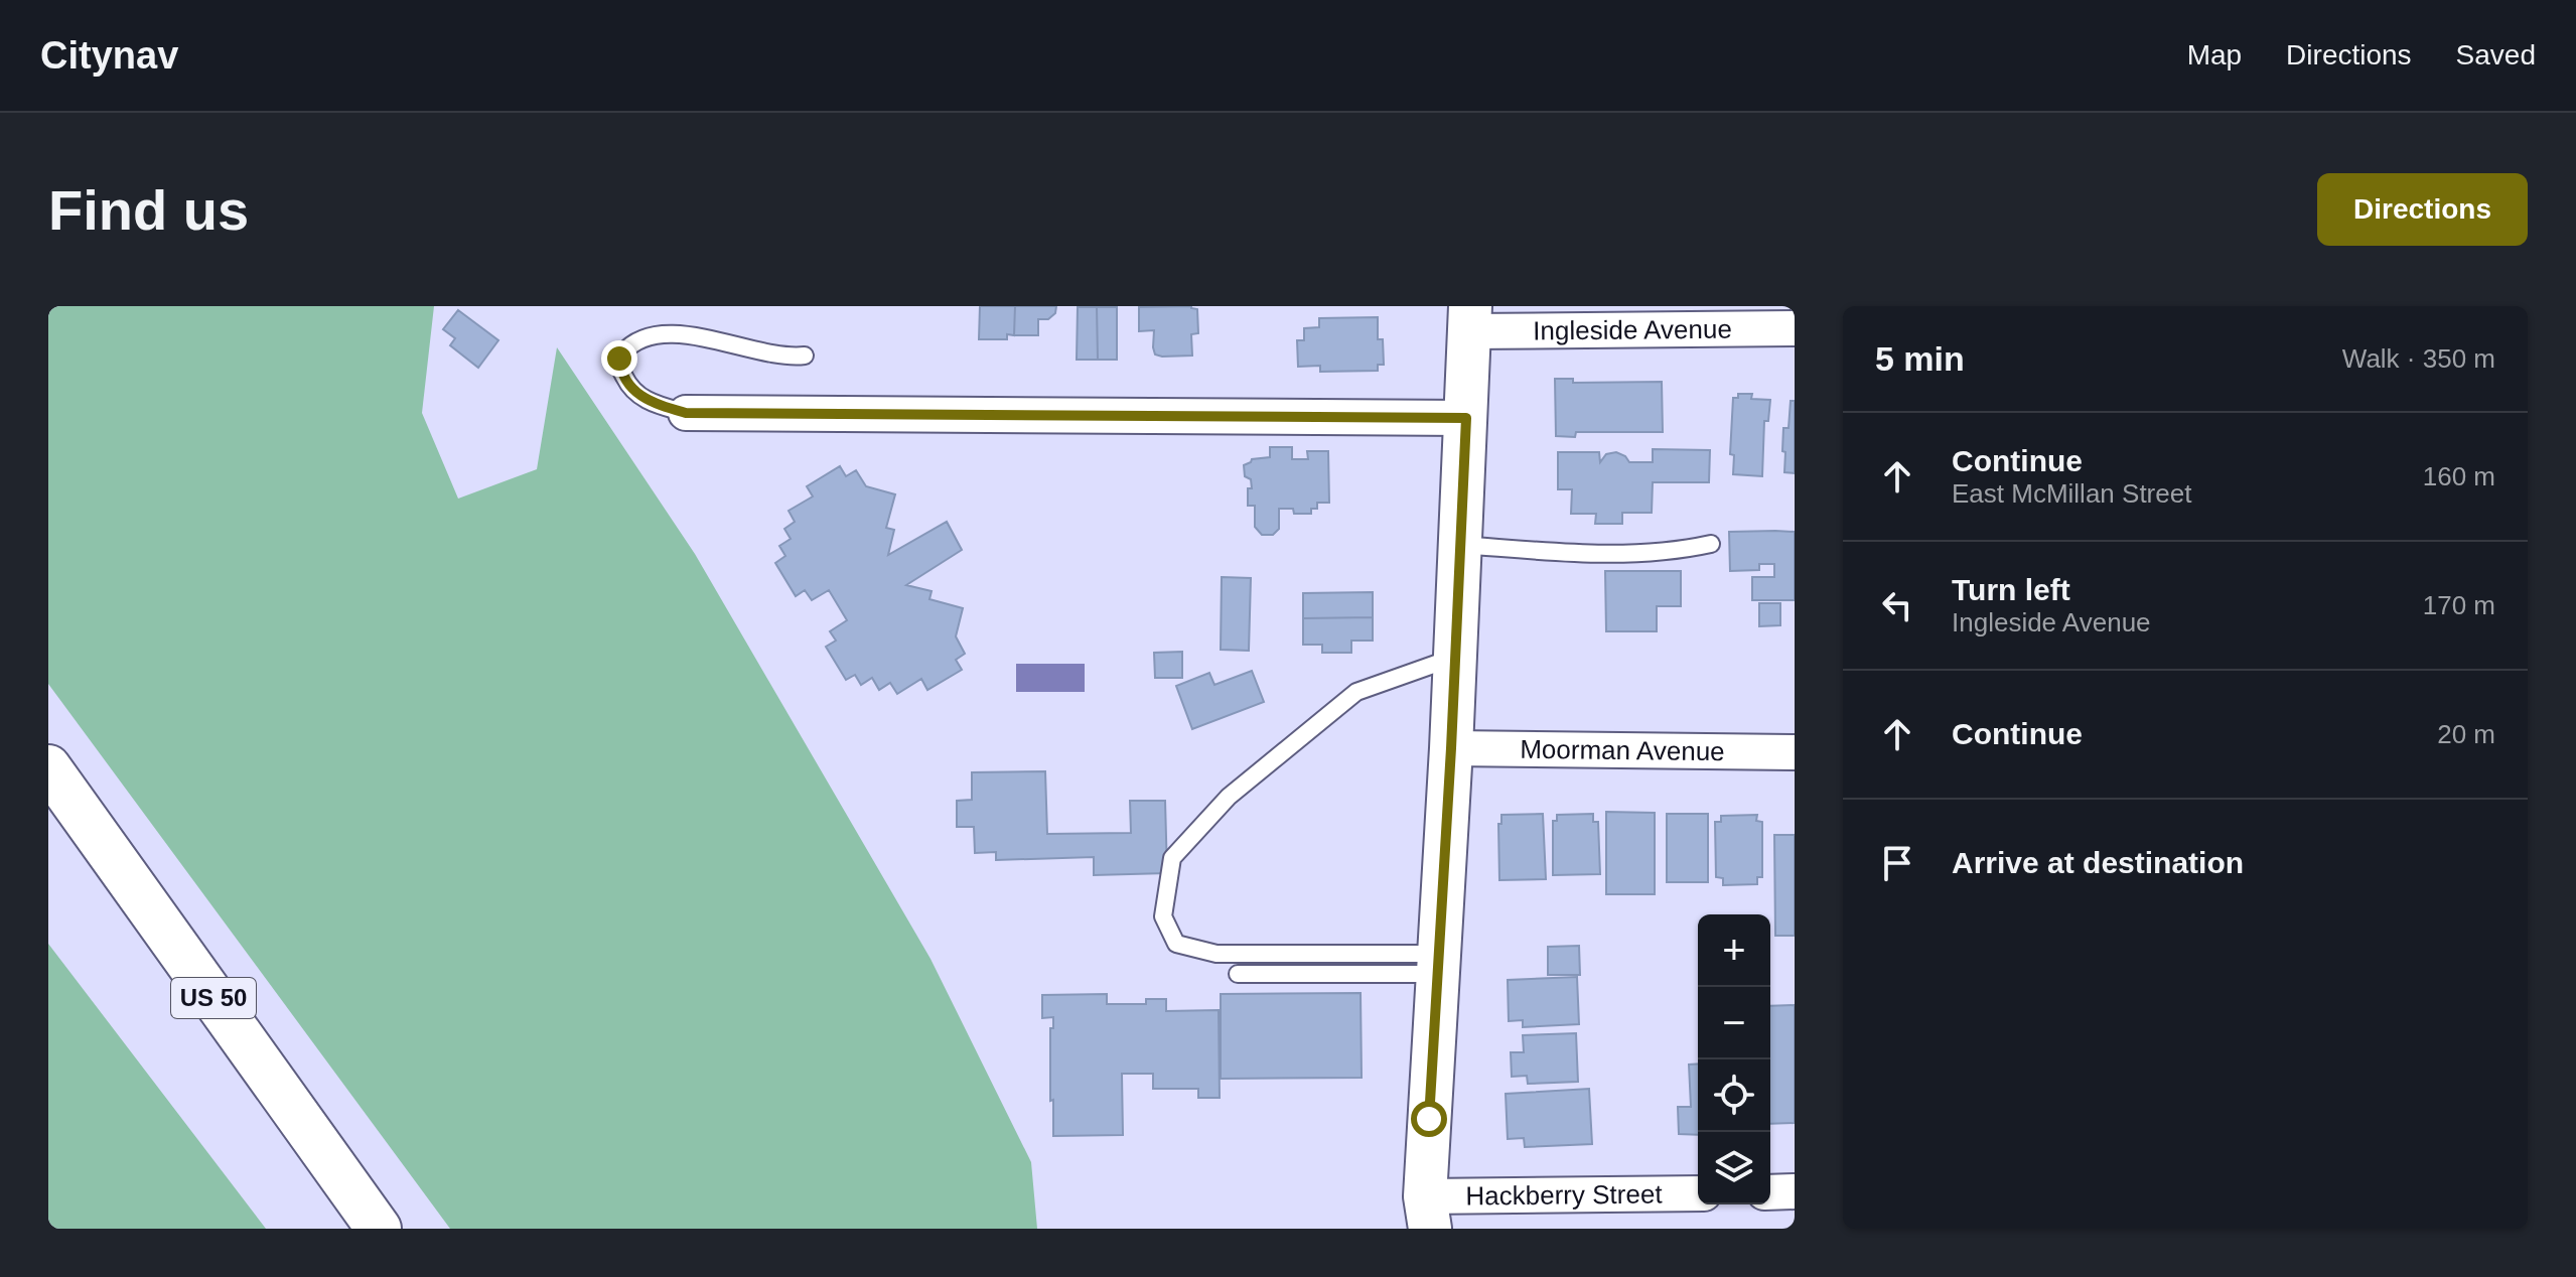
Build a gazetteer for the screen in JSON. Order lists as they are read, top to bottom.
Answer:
{
  "streets": {
    "highway": ["US 50"],
    "street": ["Ingleside Avenue", "Moorman Avenue", "Hackberry Street"]
  },
  "page": {
    "header": "Citynav",
    "nav": ["Map", "Directions", "Saved"],
    "buttons": "Directions",
    "title": "Find us",
    "heading": ["5 min", "Walk · 350 m"],
    "list": [
      ["Continue", "East McMillan Street", "160 m"],
      ["Turn left", "Ingleside Avenue", "170 m"],
      ["Continue", "20 m"],
      "Arrive at destination"
    ],
    "map_buttons": ["+", "−"]
  }
}
